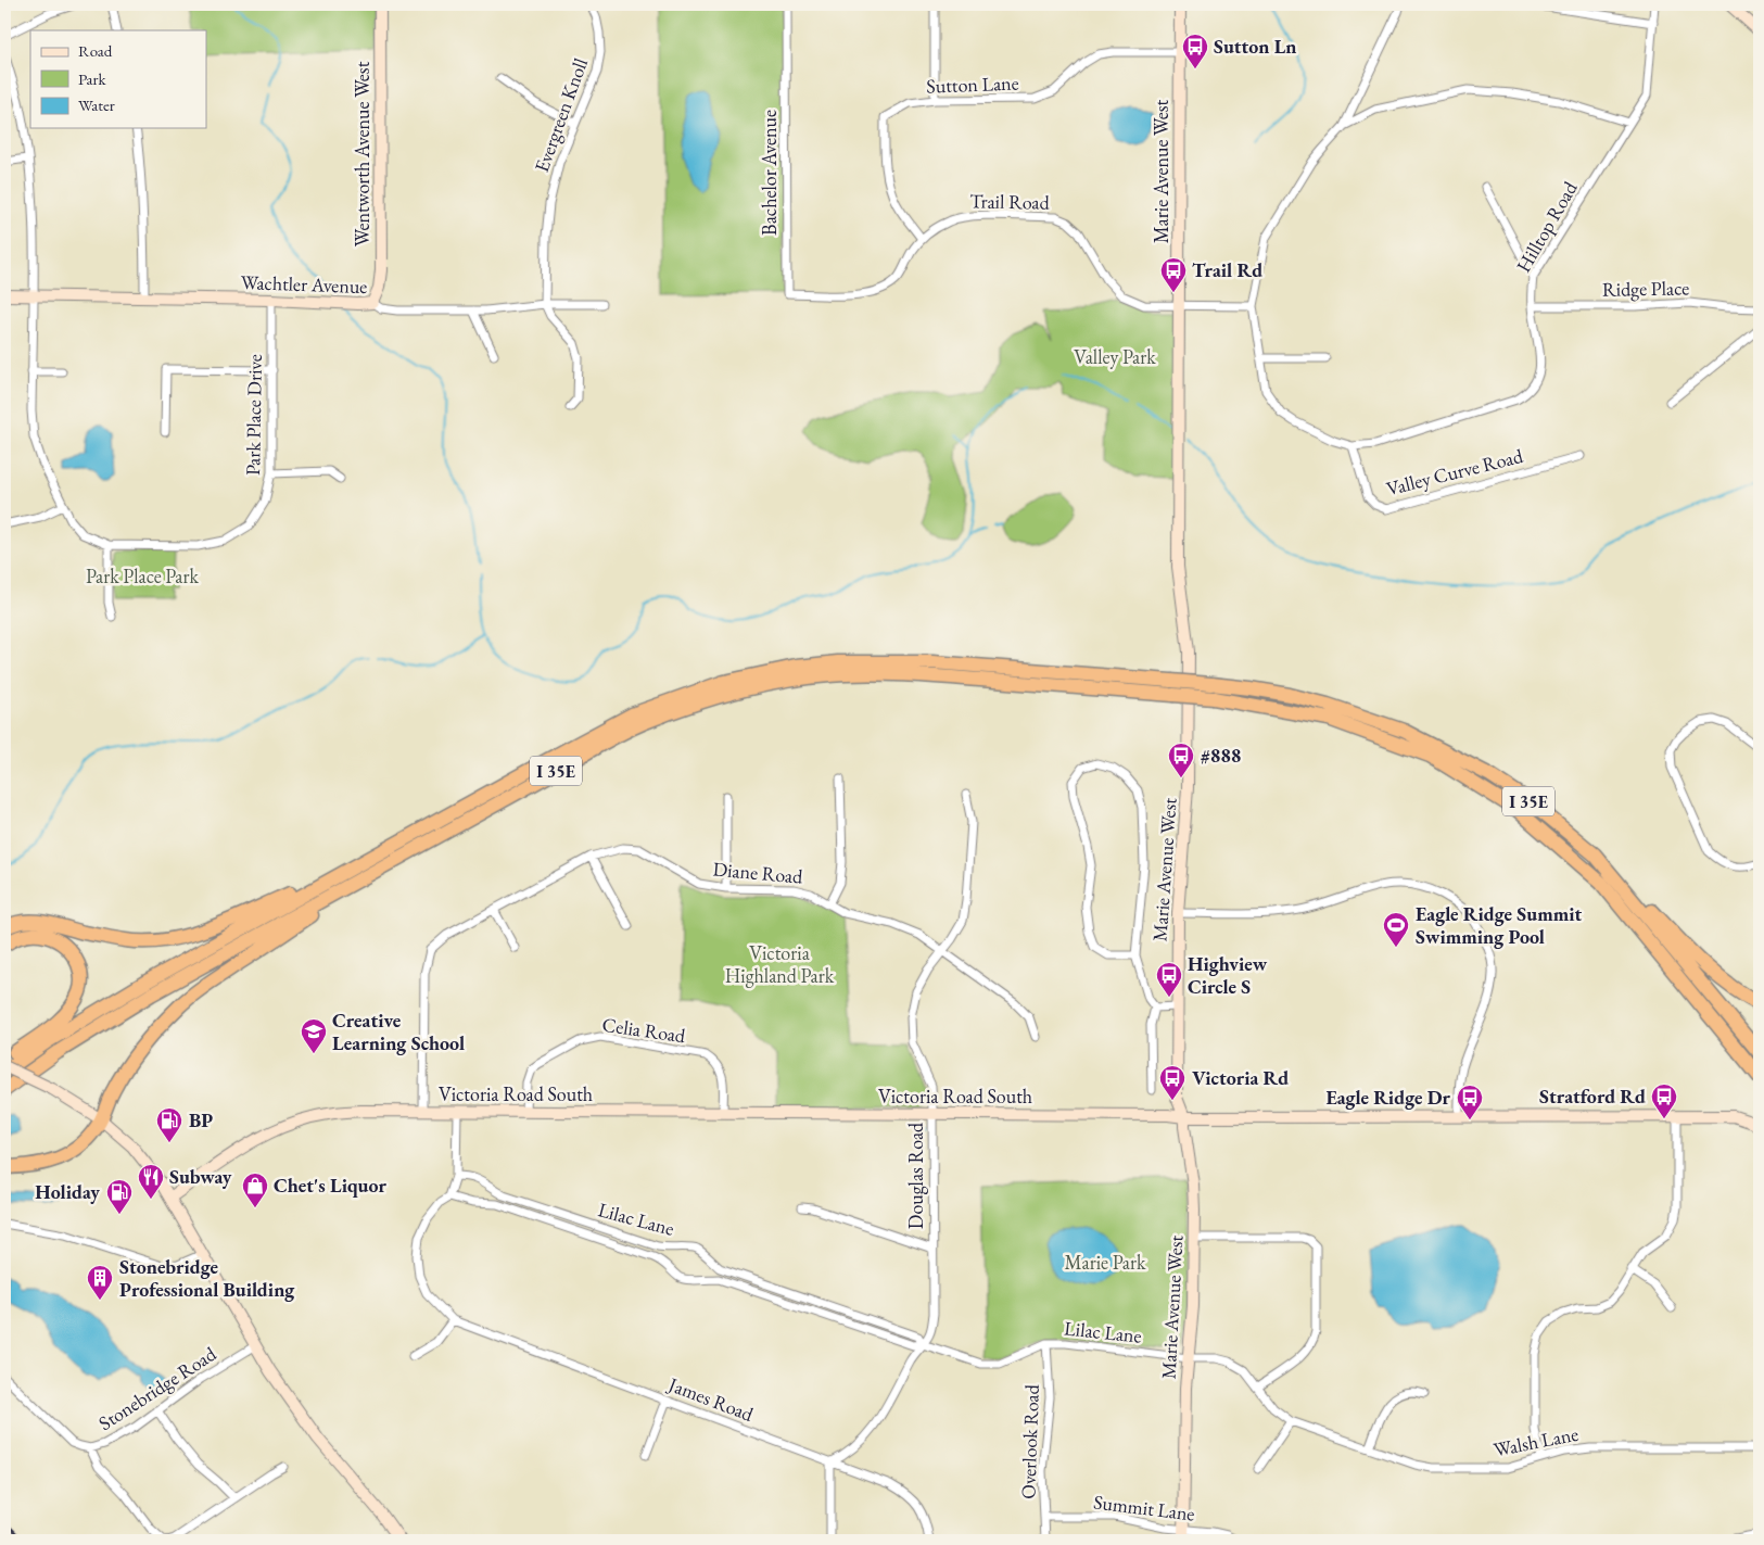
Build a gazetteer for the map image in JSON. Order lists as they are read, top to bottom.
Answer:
{
  "streets": {
    "highway": ["I 35E"],
    "street": [
      "Sutton Lane",
      "Evergreen Knoll",
      "Wentworth Avenue West",
      "Marie Avenue West",
      "Bachelor Avenue",
      "Trail Road",
      "Hilltop Road",
      "Wachtler Avenue",
      "Ridge Place",
      "Park Place Drive",
      "Valley Curve Road",
      "Diane Road",
      "Celia Road",
      "Victoria Road South",
      "Douglas Road",
      "Lilac Lane",
      "Stonebridge Road",
      "James Road",
      "Overlook Road",
      "Walsh Lane",
      "Summit Lane"
    ]
  },
  "crossings": [
    ["Sutton Lane", "Marie Avenue West"],
    ["Sutton Lane", "Trail Road"],
    ["Evergreen Knoll", "Wachtler Avenue"],
    ["Wentworth Avenue West", "Wachtler Avenue"],
    ["Marie Avenue West", "Trail Road"],
    ["Marie Avenue West", "Victoria Road South"],
    ["Marie Avenue West", "Lilac Lane"],
    ["Marie Avenue West", "Walsh Lane"],
    ["Marie Avenue West", "Summit Lane"],
    ["Bachelor Avenue", "Trail Road"],
    ["Hilltop Road", "Ridge Place"],
    ["Hilltop Road", "Valley Curve Road"],
    ["Wachtler Avenue", "Park Place Drive"],
    ["Diane Road", "Victoria Road South"],
    ["Diane Road", "Douglas Road"],
    ["Celia Road", "Victoria Road South"],
    ["Victoria Road South", "Douglas Road"],
    ["Douglas Road", "Lilac Lane"],
    ["Douglas Road", "James Road"],
    ["Lilac Lane", "Overlook Road"],
    ["Lilac Lane", "Walsh Lane"],
    ["Overlook Road", "Summit Lane"]
  ],
  "parks": [
    "Valley Park",
    "Park Place Park",
    "Victoria Highland Park",
    "Marie Park"
  ],
  "places": {
    "bus stop": [
      "Sutton Ln",
      "Trail Rd",
      "#888",
      "Highview Circle S",
      "Victoria Rd",
      "Stratford Rd",
      "Eagle Ridge Dr"
    ],
    "sports": ["Eagle Ridge Summit Swimming Pool"],
    "school or university": ["Creative Learning School"],
    "fuel station": ["BP", "Holiday"],
    "restaurant": ["Subway"],
    "shop": ["Chet's Liquor"],
    "building": ["Stonebridge Professional Building"]
  },
  "legend": ["Road", "Park", "Water"]
}
